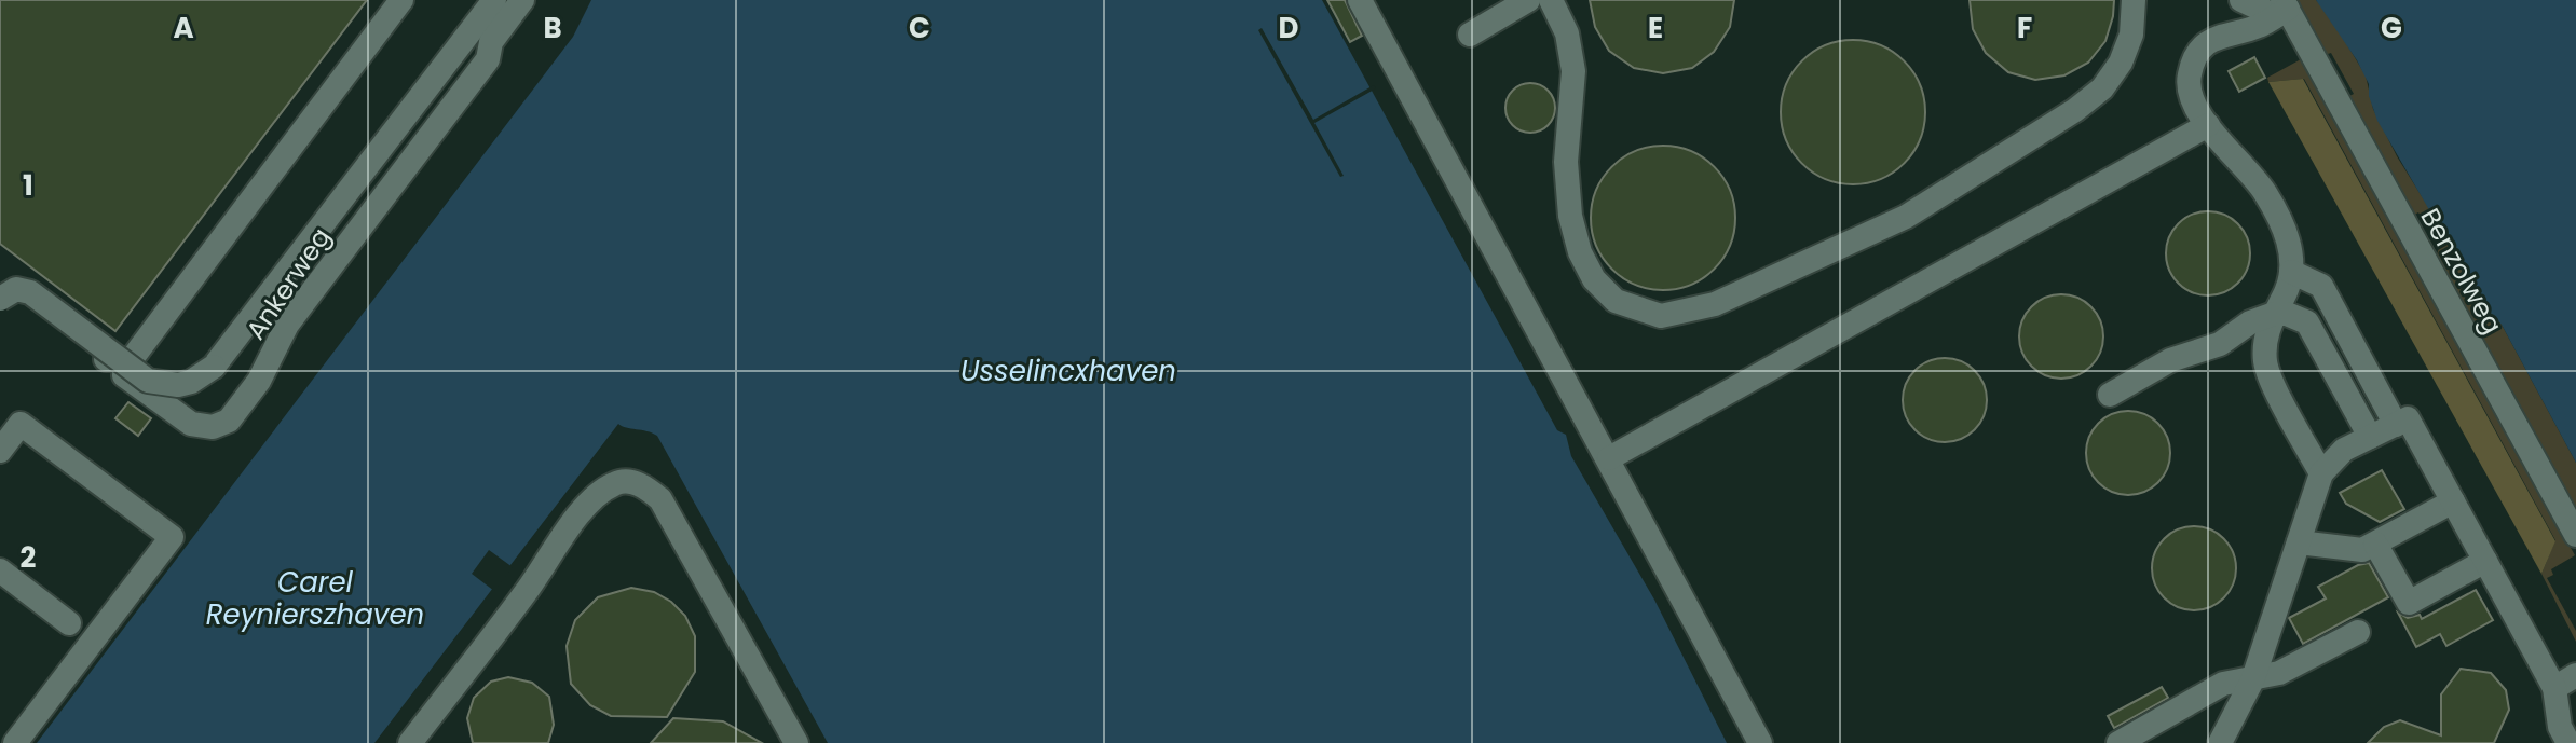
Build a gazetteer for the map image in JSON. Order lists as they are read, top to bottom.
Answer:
{
  "streets": {
    "street": ["Benzolweg", "Ankerweg"]
  },
  "water": ["Usselincxhaven", "Carel Reynierszhaven"],
  "grid": {
    "columns": [
      "A",
      "B",
      "C",
      "D",
      "E",
      "F",
      "G"
    ],
    "rows": ["1", "2"]
  }
}
